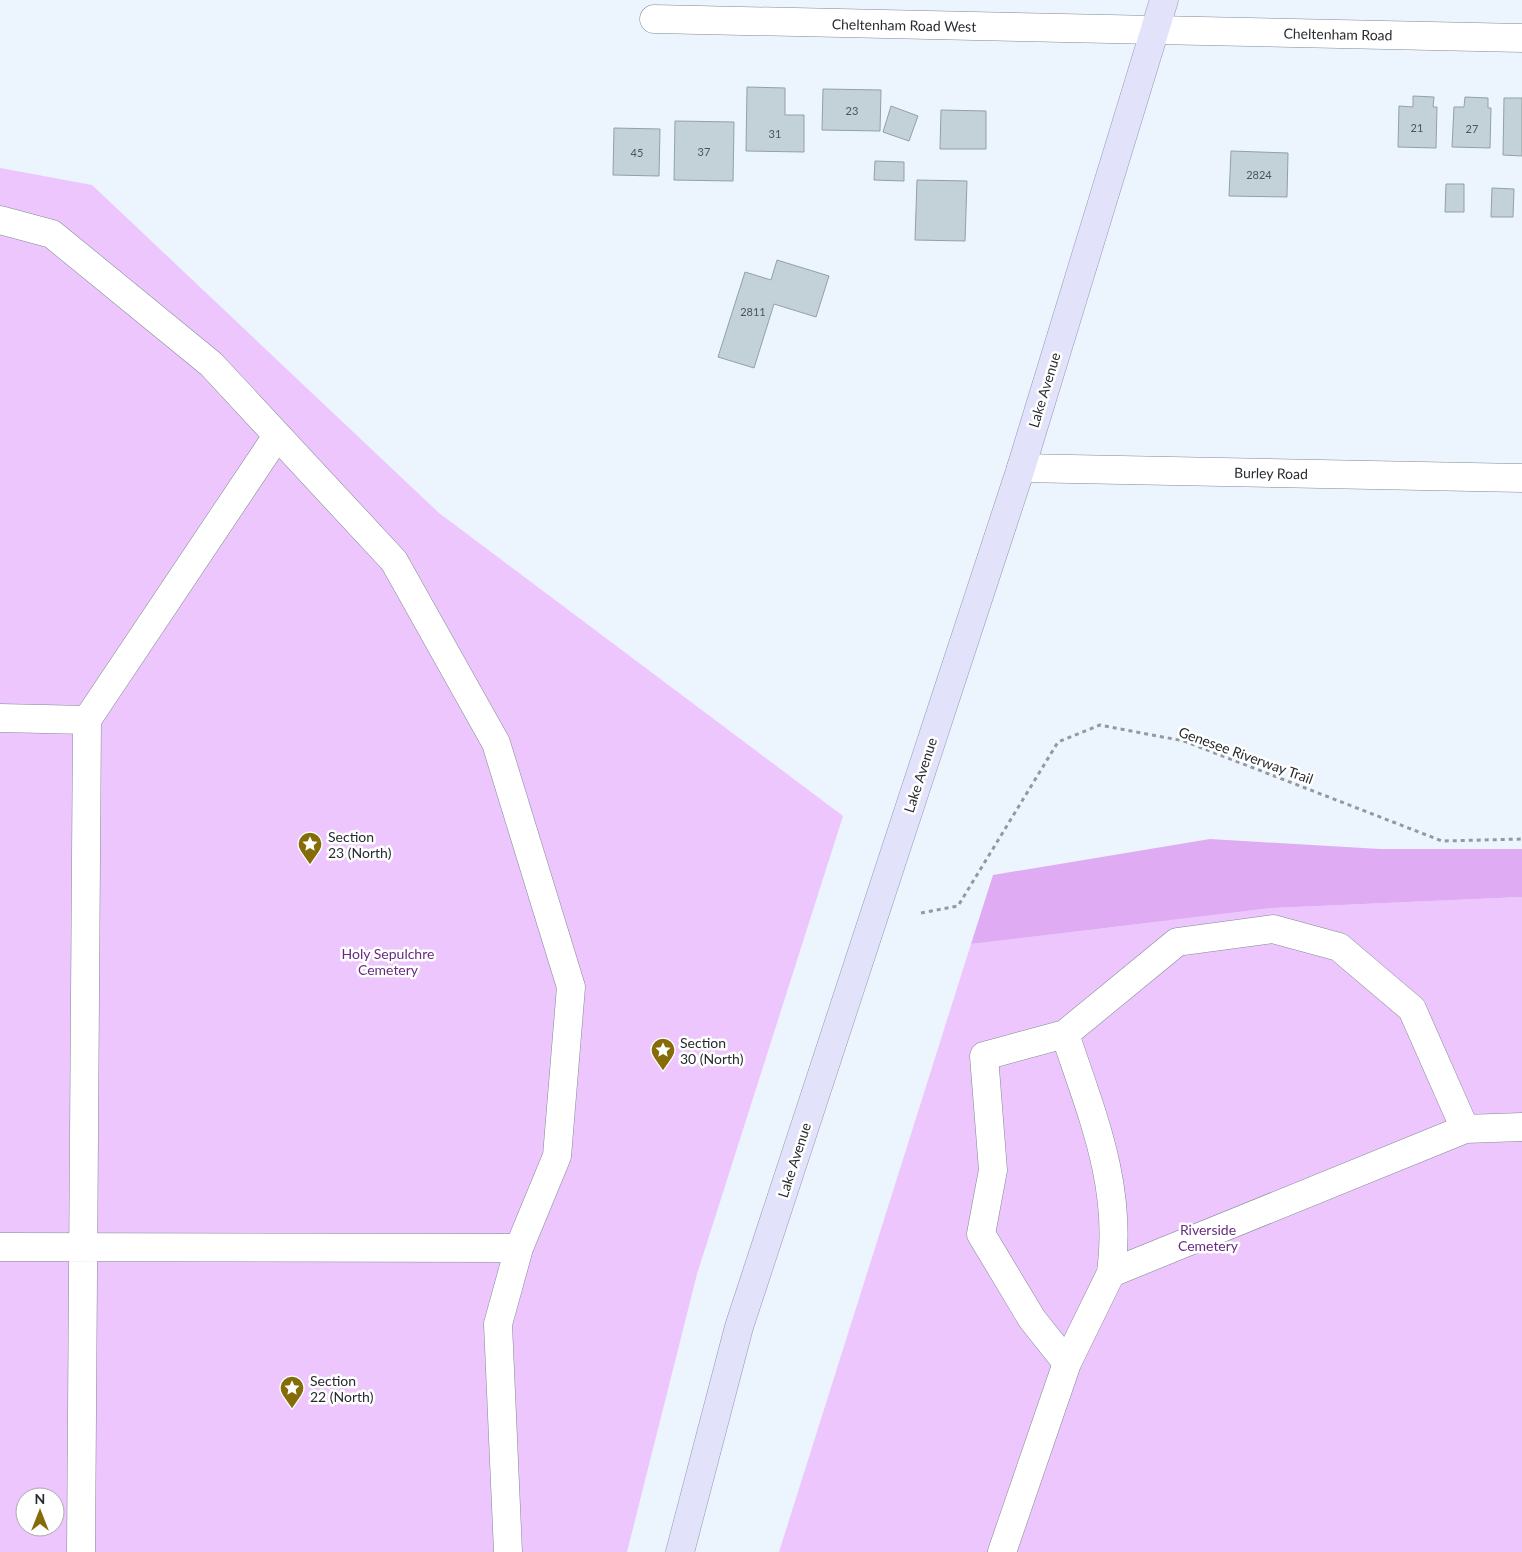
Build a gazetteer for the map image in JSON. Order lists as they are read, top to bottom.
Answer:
{
  "streets": {
    "main road": ["Lake Avenue"],
    "street": ["Cheltenham Road West", "Cheltenham Road", "Burley Road"],
    "path": ["Genesee Riverway Trail"]
  },
  "crossings": [
    ["Cheltenham Road West", "Cheltenham Road"],
    ["Cheltenham Road West", "Lake Avenue"],
    ["Cheltenham Road", "Lake Avenue"],
    ["Lake Avenue", "Burley Road"]
  ],
  "parks": ["Holy Sepulchre Cemetery", "Riverside Cemetery"],
  "places": {
    "place": ["Section 23 (North)", "Section 30 (North)", "Section 22 (North)"]
  },
  "house_numbers": [
    "23",
    "21",
    "27",
    "31",
    "37",
    "45",
    "2824",
    "2811"
  ],
  "north": "top"
}
